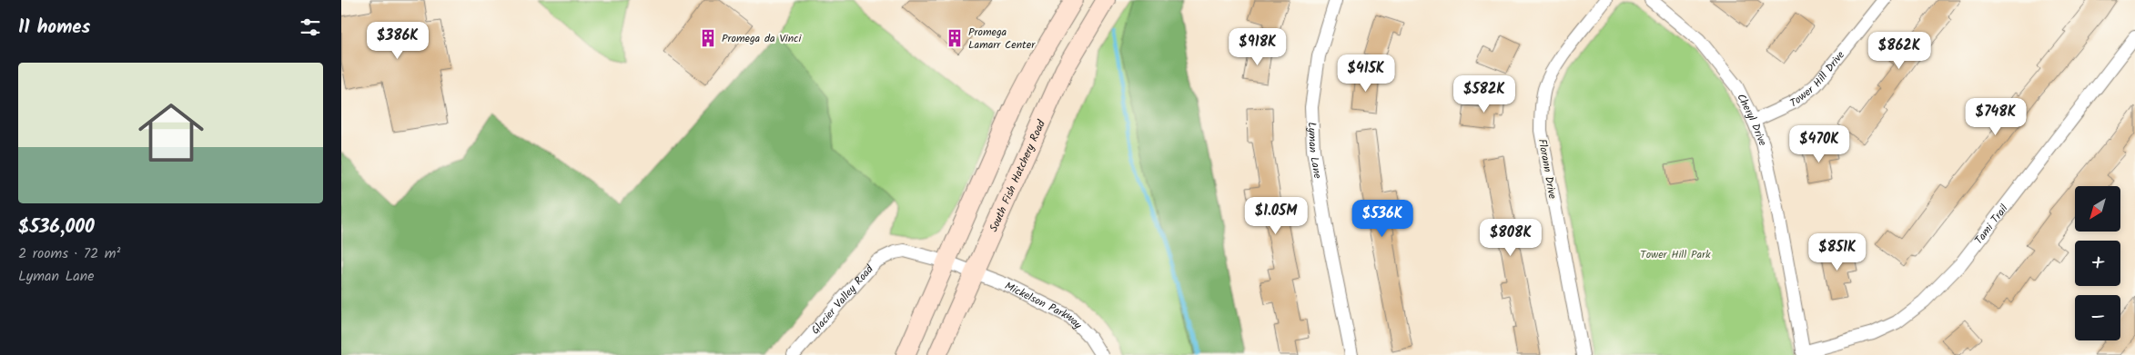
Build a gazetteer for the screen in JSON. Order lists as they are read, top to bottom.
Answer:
{
  "streets": {
    "main road": ["South Fish Hatchery Road"],
    "street": [
      "Tower Hill Drive",
      "Cheryl Drive",
      "Lyman Lane",
      "Florann Drive",
      "Tami Trail",
      "Glacier Valley Road",
      "Mickelson Parkway"
    ]
  },
  "crossings": [
    ["Tower Hill Drive", "Cheryl Drive"],
    ["Cheryl Drive", "Tami Trail"],
    ["South Fish Hatchery Road", "Glacier Valley Road"],
    ["South Fish Hatchery Road", "Mickelson Parkway"],
    ["Glacier Valley Road", "Mickelson Parkway"]
  ],
  "parks": ["Tower Hill Park"],
  "places": {
    "building": ["Promega da Vinci", "Promega Lamarr Center"]
  },
  "north": "bottom left",
  "page": {
    "heading": "11 homes",
    "price": [
      "$386K",
      "$918K",
      "$862K",
      "$415K",
      "$582K",
      "$748K",
      "$470K",
      "$1.05M",
      "$536K",
      "$808K",
      "$851K"
    ],
    "list": [
      {
        "name": "$536,000",
        "note": "2 rooms · 72 m² · Lyman Lane"
      }
    ],
    "map_buttons": ["+", "−"]
  }
}
